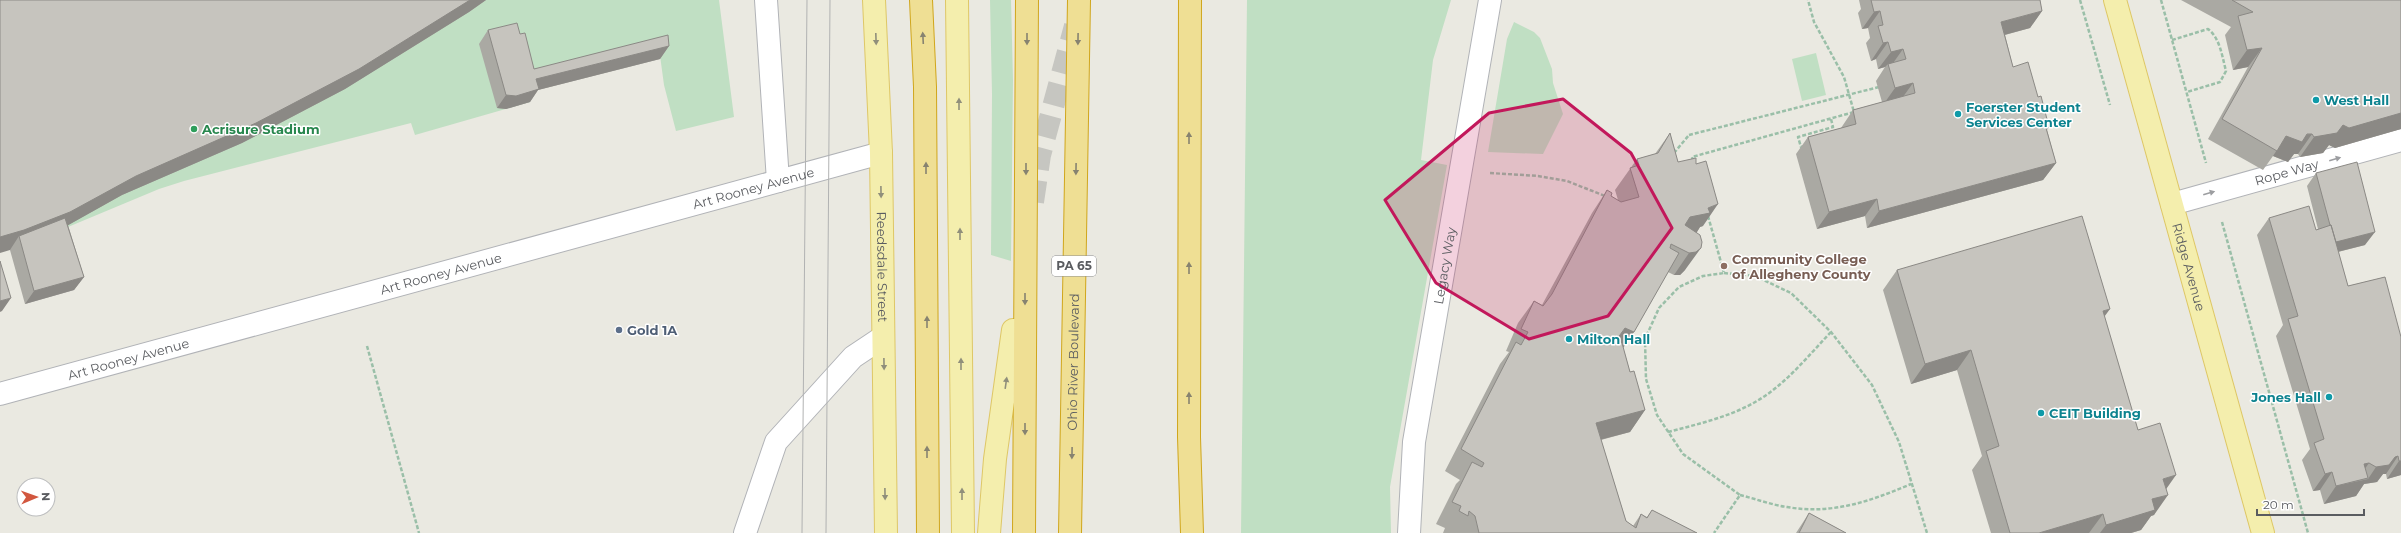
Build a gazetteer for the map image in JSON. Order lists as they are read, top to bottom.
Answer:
{
  "streets": {
    "highway": ["PA 65", "Ohio River Boulevard"],
    "main road": ["Reedsdale Street", "Ridge Avenue"],
    "street": ["Rope Way", "Art Rooney Avenue", "Legacy Way"]
  },
  "crossings": [
    ["Rope Way", "Ridge Avenue"],
    ["Art Rooney Avenue", "Reedsdale Street"]
  ],
  "one_way": ["Rope Way"],
  "places": [
    "West Hall",
    "Foerster Student Services Center",
    "Acrisure Stadium",
    "Community College of Allegheny County",
    "Gold 1A",
    "Milton Hall",
    "Jones Hall",
    "CEIT Building"
  ],
  "scale_bar": "20 m",
  "north": "right"
}
